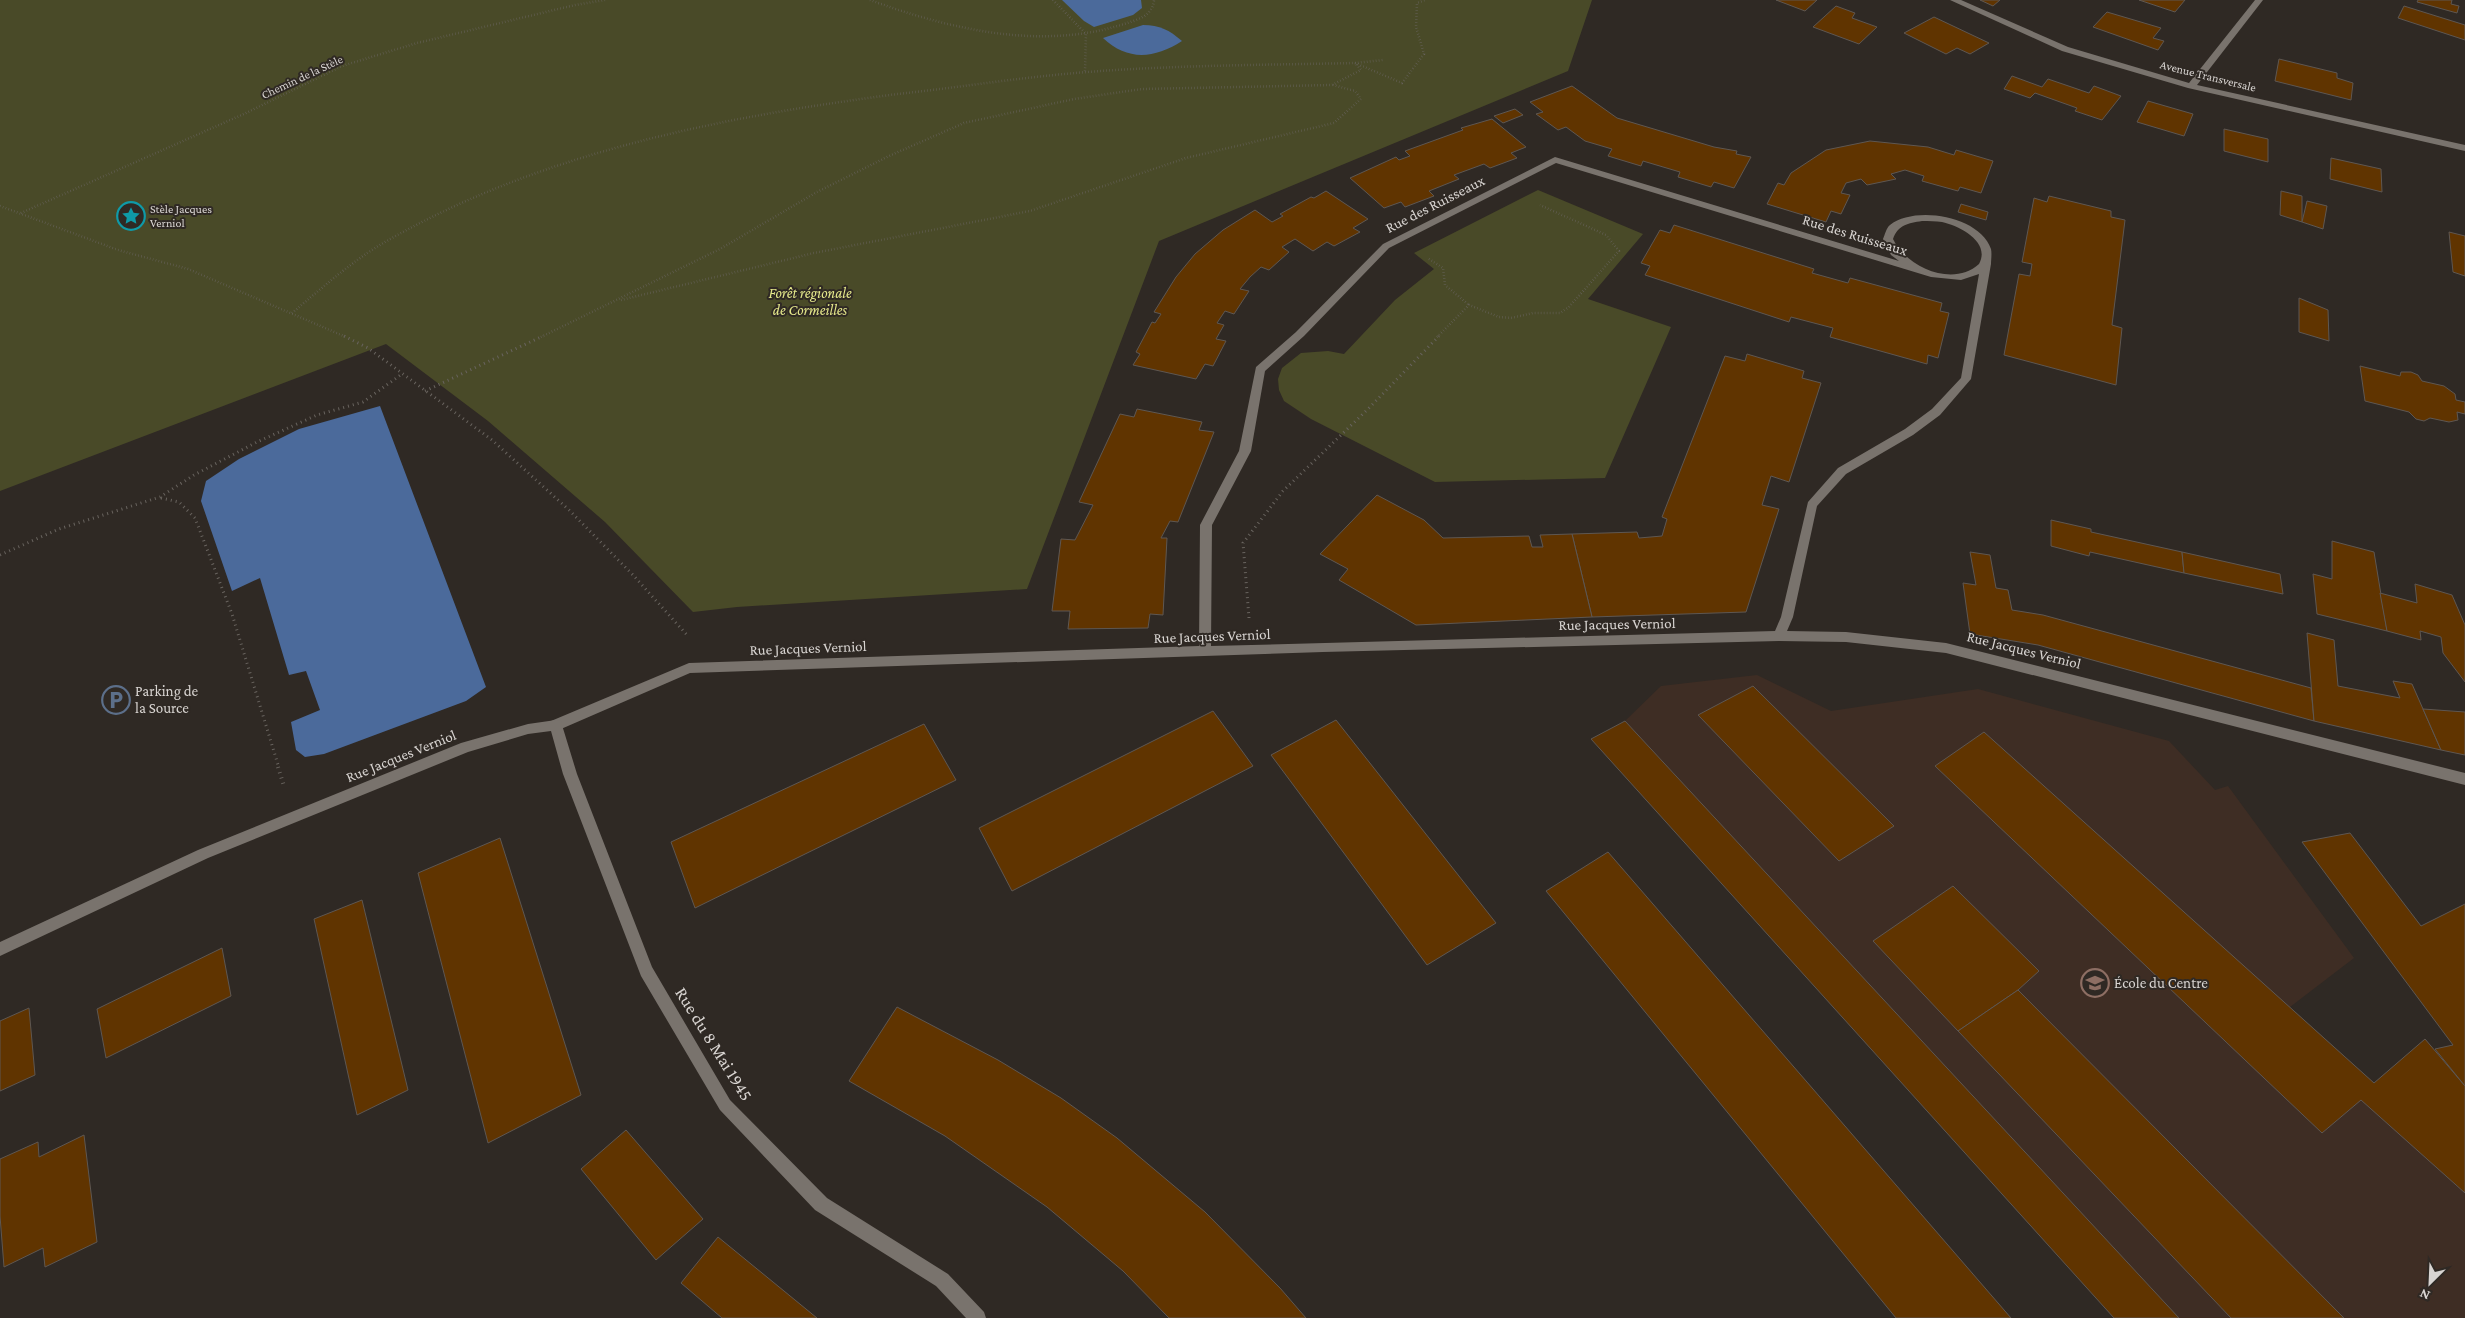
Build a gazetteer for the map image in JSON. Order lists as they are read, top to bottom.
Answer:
{
  "streets": {
    "street": [
      "Avenue Transversale",
      "Rue des Ruisseaux",
      "Rue Jacques Verniol",
      "Rue du 8 Mai 1945"
    ],
    "path": ["Chemin de la Stèle"]
  },
  "crossings": [
    ["Rue des Ruisseaux", "Rue Jacques Verniol"],
    ["Rue Jacques Verniol", "Rue du 8 Mai 1945"]
  ],
  "parks": ["Forêt régionale de Cormeilles"],
  "places": {
    "place": ["Stèle Jacques Verniol"],
    "parking": ["Parking de la Source"],
    "school or university": ["École du Centre"]
  },
  "north": "bottom left"
}
